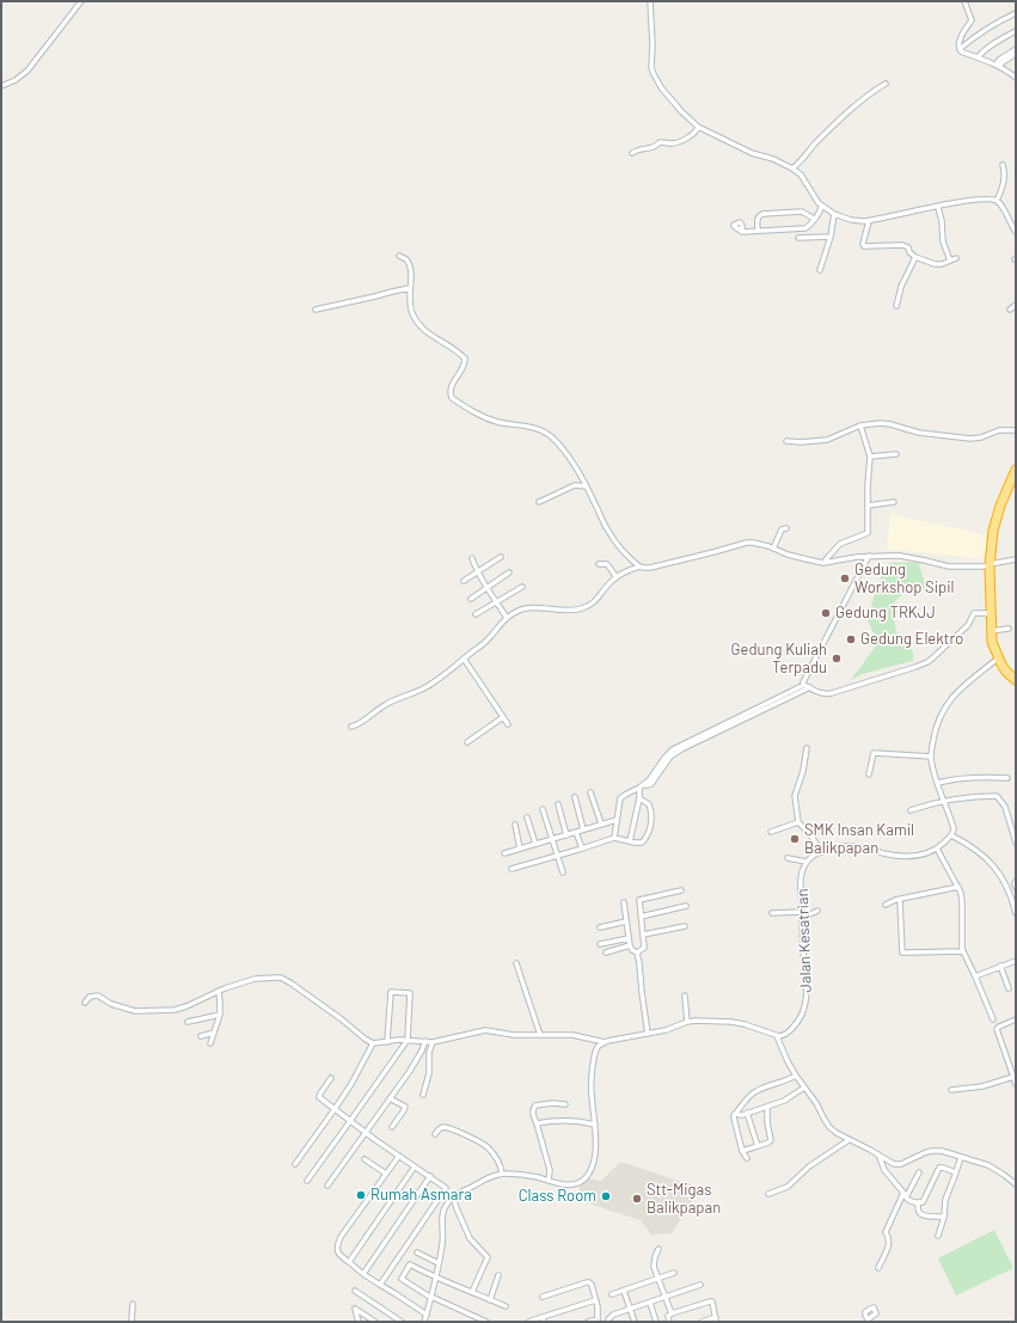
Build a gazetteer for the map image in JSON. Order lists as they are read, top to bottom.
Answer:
{
  "streets": {
    "street": ["Jalan Kesatrian"]
  },
  "places": [
    "Gedung Workshop Sipil",
    "Gedung TRKJJ",
    "Gedung Elektro",
    "Gedung Kuliah Terpadu",
    "SMK Insan Kamil Balikpapan",
    "Rumah Asmara",
    "Class Room",
    "Stt-Migas Balikpapan"
  ]
}
